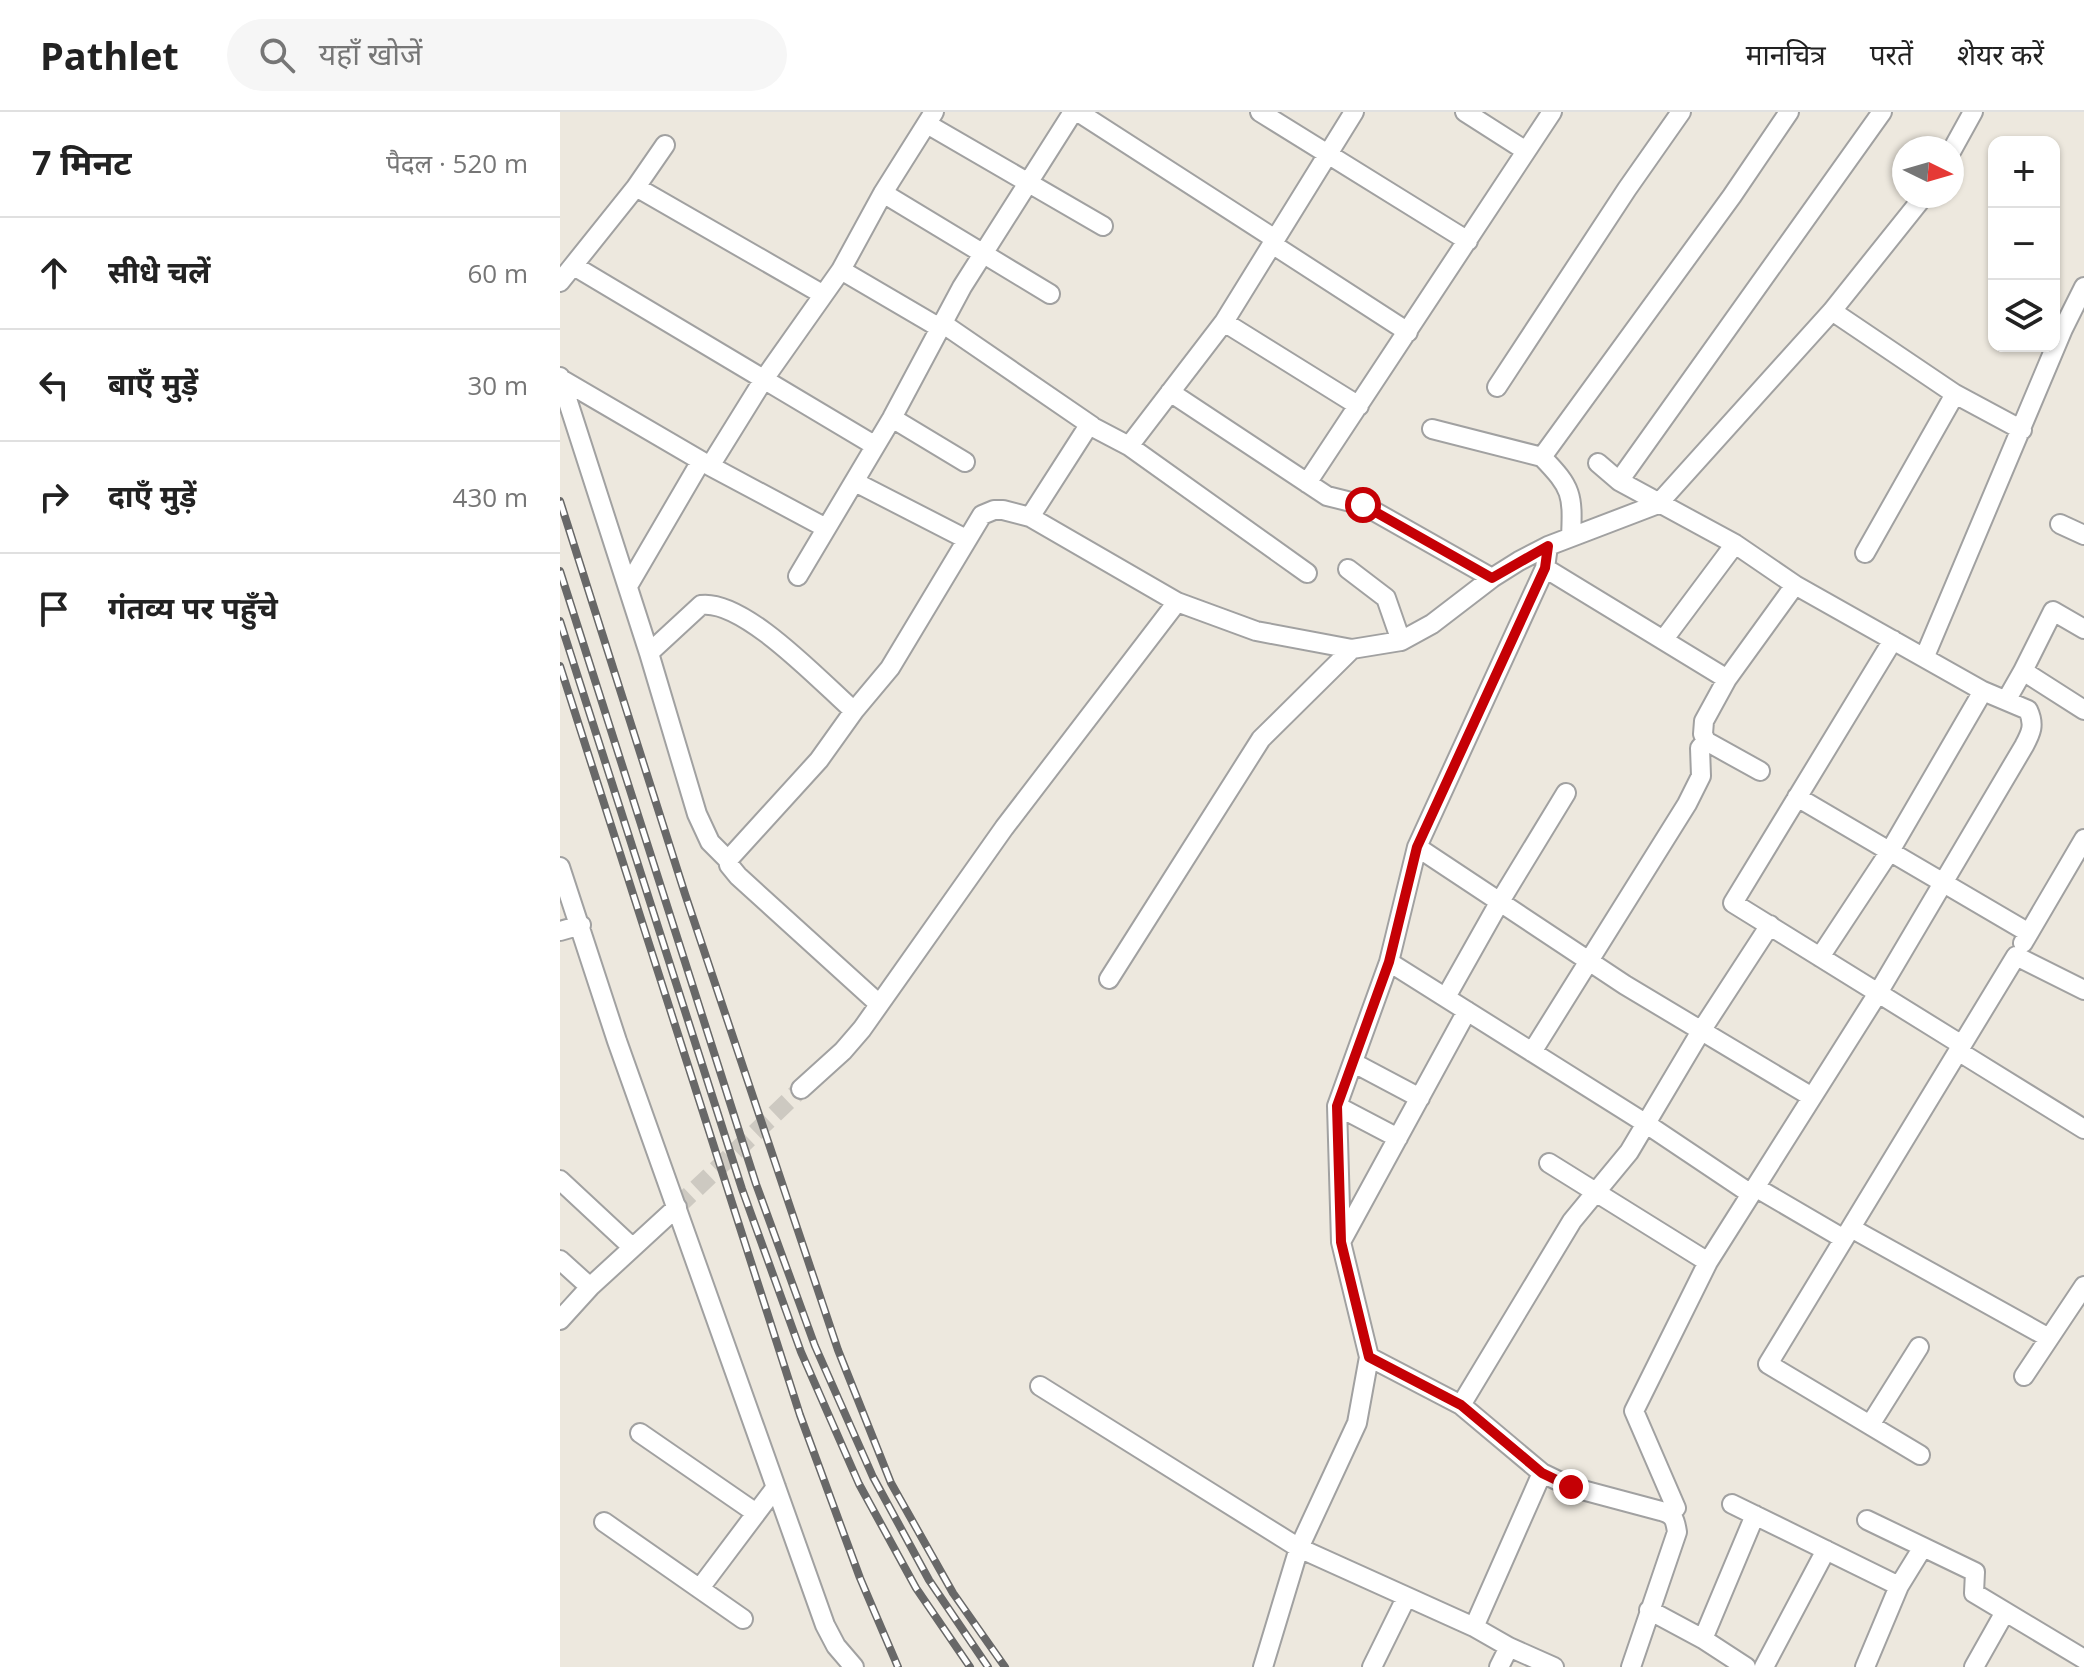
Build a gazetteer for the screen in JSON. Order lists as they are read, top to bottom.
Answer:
{
  "north": "right",
  "page": {
    "header": "Pathlet",
    "search": "यहाँ खोजें",
    "nav": ["मानचित्र", "परतें", "शेयर करें"],
    "heading": ["7 मिनट", "पैदल · 520 m"],
    "map_buttons": ["+", "−"],
    "list": [
      ["सीधे चलें", "60 m"],
      ["बाएँ मुड़ें", "30 m"],
      ["दाएँ मुड़ें", "430 m"],
      "गंतव्य पर पहुँचे"
    ]
  }
}
